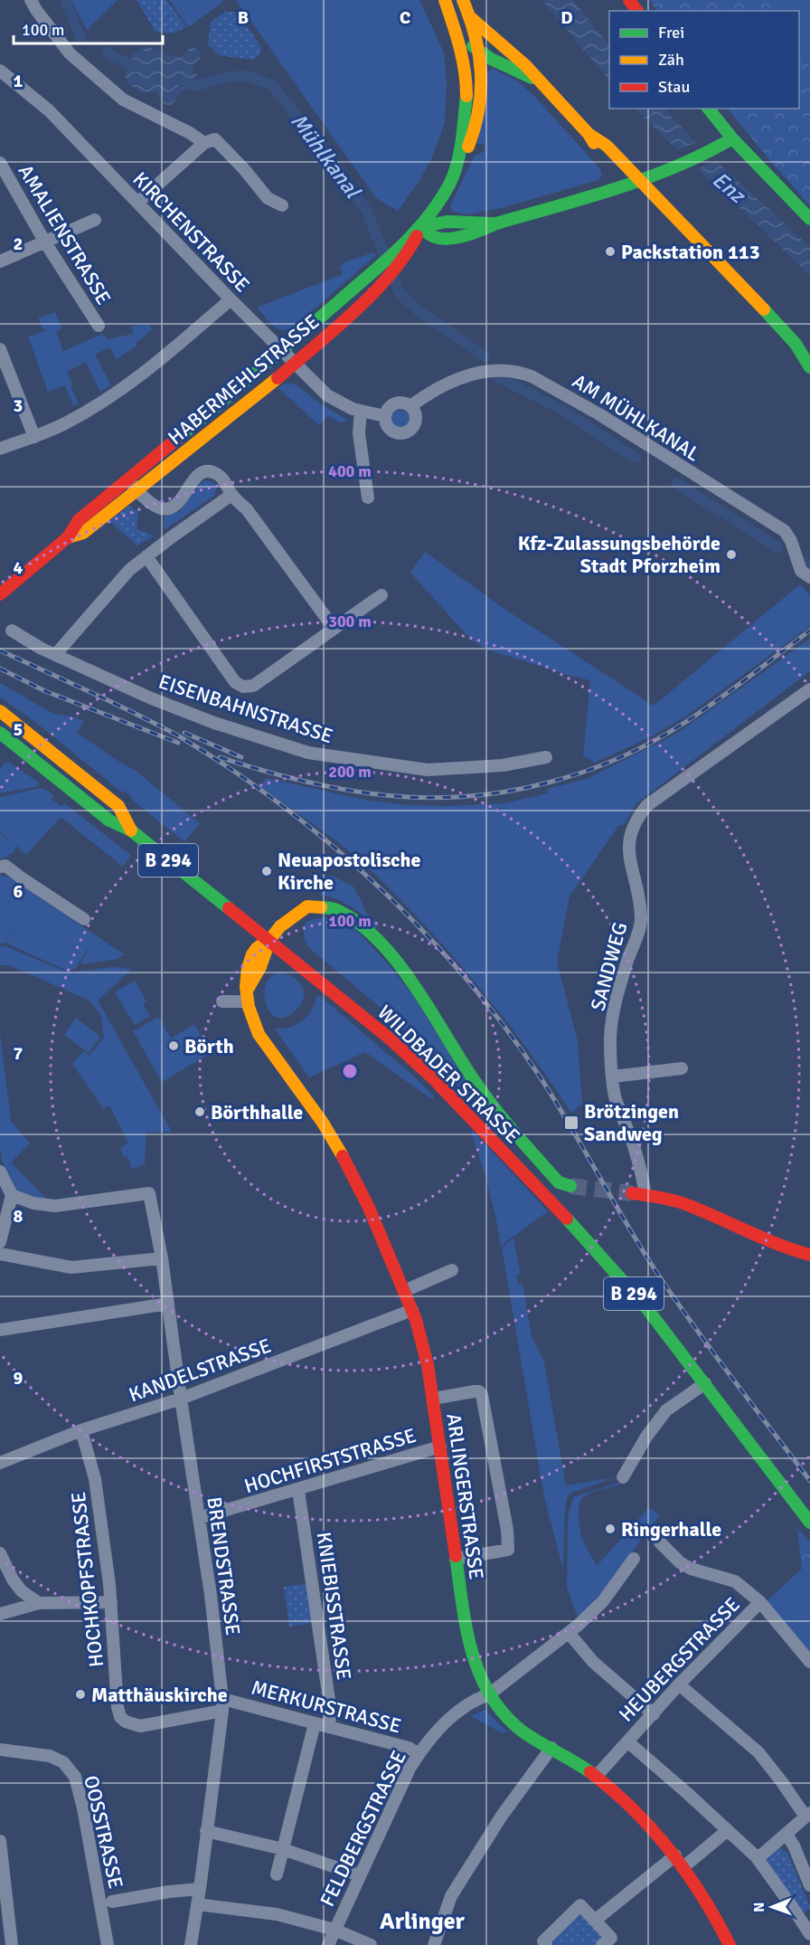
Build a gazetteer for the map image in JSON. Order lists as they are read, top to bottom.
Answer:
{
  "streets": {
    "main road": [
      "HABERMEHLSTRASSE",
      "B 294",
      "WILDBADER STRASSE",
      "ARLINGERSTRASSE"
    ],
    "street": [
      "KIRCHENSTRASSE",
      "AMALIENSTRASSE",
      "AM MÜHLKANAL",
      "EISENBAHNSTRASSE",
      "SANDWEG",
      "KANDELSTRASSE",
      "HOCHFIRSTSTRASSE",
      "BRENDSTRASSE",
      "HOCHKOPFSTRASSE",
      "KNIEBISSTRASSE",
      "HEUBERGSTRASSE",
      "MERKURSTRASSE",
      "FELDBERGSTRASSE",
      "OOSSTRASSE"
    ]
  },
  "crossings": [
    ["KIRCHENSTRASSE", "HABERMEHLSTRASSE"],
    ["KIRCHENSTRASSE", "AM MÜHLKANAL"],
    ["KANDELSTRASSE", "ARLINGERSTRASSE"],
    ["KANDELSTRASSE", "BRENDSTRASSE"],
    ["KANDELSTRASSE", "HOCHKOPFSTRASSE"],
    ["HOCHFIRSTSTRASSE", "ARLINGERSTRASSE"],
    ["HOCHFIRSTSTRASSE", "BRENDSTRASSE"],
    ["HOCHFIRSTSTRASSE", "KNIEBISSTRASSE"],
    ["ARLINGERSTRASSE", "HEUBERGSTRASSE"],
    ["ARLINGERSTRASSE", "FELDBERGSTRASSE"],
    ["BRENDSTRASSE", "HOCHKOPFSTRASSE"],
    ["BRENDSTRASSE", "MERKURSTRASSE"],
    ["HOCHKOPFSTRASSE", "MERKURSTRASSE"],
    ["KNIEBISSTRASSE", "MERKURSTRASSE"],
    ["MERKURSTRASSE", "FELDBERGSTRASSE"]
  ],
  "districts": ["Arlinger"],
  "water": ["Mühlkanal", "Enz"],
  "places": {
    "other": [
      "Packstation 113",
      "Kfz-Zulassungsbehörde Stadt Pforzheim",
      "Neuapostolische Kirche",
      "Börth",
      "Börthhalle",
      "Ringerhalle",
      "Matthäuskirche"
    ],
    "transit": ["Brötzingen Sandweg"]
  },
  "legend": ["Frei", "Zäh", "Stau"],
  "scale_bar": "100 m",
  "north": "left",
  "grid": {
    "columns": ["B", "C", "D"],
    "rows": [
      "1",
      "2",
      "3",
      "4",
      "5",
      "6",
      "7",
      "8",
      "9"
    ]
  },
  "rings": [
    "400 m",
    "300 m",
    "200 m",
    "100 m"
  ]
}
